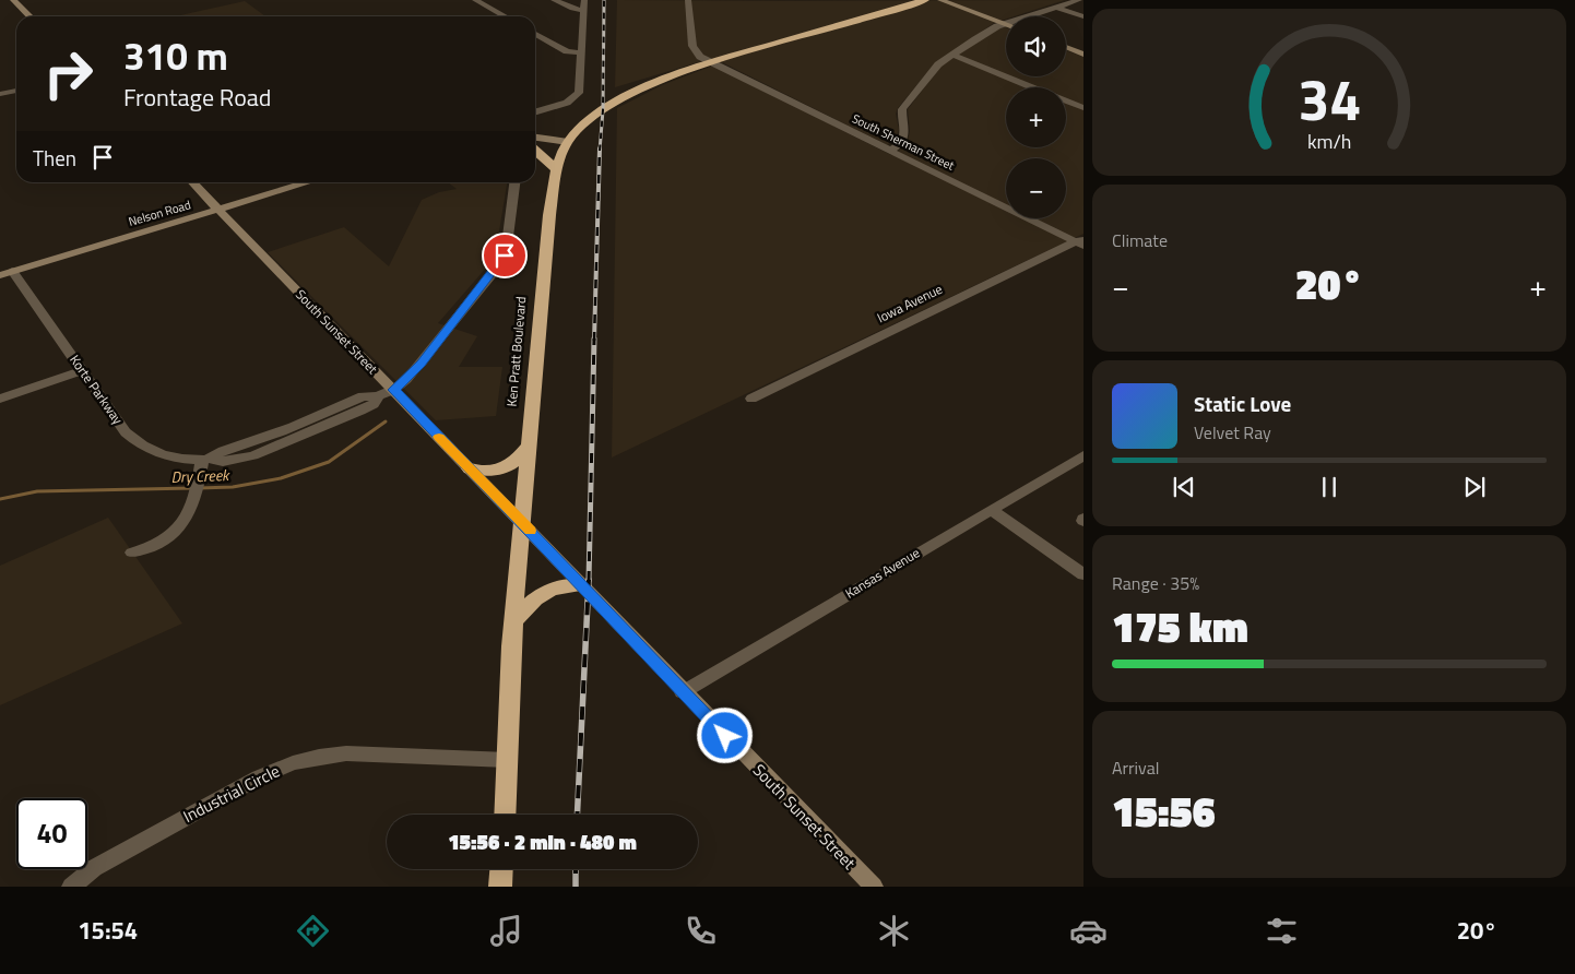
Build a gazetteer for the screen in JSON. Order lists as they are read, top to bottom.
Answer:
{
  "streets": {
    "highway": ["Ken Pratt Boulevard"],
    "street": [
      "South Sherman Street",
      "Nelson Road",
      "Iowa Avenue",
      "South Sunset Street",
      "Korte Parkway",
      "Kansas Avenue",
      "Industrial Circle"
    ]
  },
  "crossings": [
    ["South Sherman Street", "Iowa Avenue"],
    ["South Sherman Street", "Ken Pratt Boulevard"],
    ["Nelson Road", "South Sunset Street"],
    ["Nelson Road", "Korte Parkway"],
    ["South Sunset Street", "Ken Pratt Boulevard"],
    ["South Sunset Street", "Korte Parkway"],
    ["South Sunset Street", "Kansas Avenue"],
    ["Ken Pratt Boulevard", "Industrial Circle"]
  ],
  "water": ["Dry Creek"],
  "page": {
    "map_buttons": ["+", "−"],
    "turn": ["310 m", "Frontage Road"],
    "then": "Then",
    "tile": [
      "Climate",
      ["Range · 35%", "175 km"],
      ["Arrival", "15:56"]
    ],
    "heat": ["−", "20°", "+"],
    "song": ["Static Love", "Velvet Ray"],
    "limit": "40",
    "trip": "15:56 · 2 min · 480 m",
    "tabs": ["15:54", "20°"],
    "gauge": ["34", "km/h"]
  }
}
